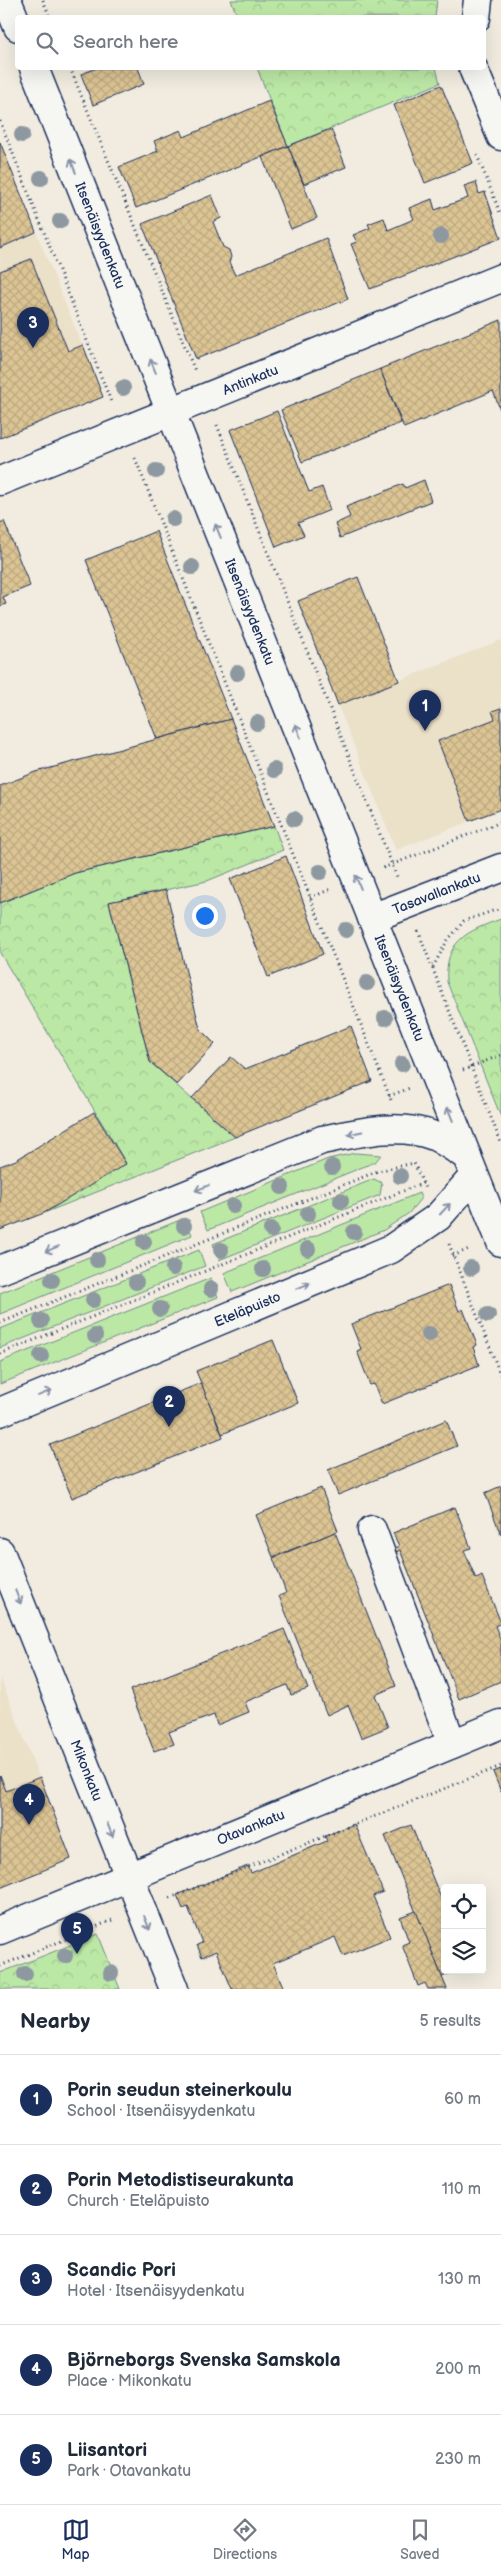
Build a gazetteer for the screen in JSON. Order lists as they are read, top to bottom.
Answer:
{
  "streets": {
    "street": [
      "Itsenäisyydenkatu",
      "Antinkatu",
      "Tasavallankatu",
      "Eteläpuisto",
      "Mikonkatu",
      "Otavankatu"
    ]
  },
  "crossings": [
    ["Itsenäisyydenkatu", "Antinkatu"],
    ["Itsenäisyydenkatu", "Tasavallankatu"],
    ["Itsenäisyydenkatu", "Eteläpuisto"],
    ["Mikonkatu", "Otavankatu"]
  ],
  "one_way": ["Itsenäisyydenkatu", "Mikonkatu"],
  "page": {
    "search": "Search here",
    "pins": [
      "3",
      "1",
      "2",
      "4",
      "5"
    ],
    "heading": ["Nearby", "5 results"],
    "list": [
      {
        "mark": "1",
        "name": "Porin seudun steinerkoulu",
        "note": "School · Itsenäisyydenkatu",
        "value": "60 m"
      },
      {
        "mark": "2",
        "name": "Porin Metodistiseurakunta",
        "note": "Church · Eteläpuisto",
        "value": "110 m"
      },
      {
        "mark": "3",
        "name": "Scandic Pori",
        "note": "Hotel · Itsenäisyydenkatu",
        "value": "130 m"
      },
      {
        "mark": "4",
        "name": "Björneborgs Svenska Samskola",
        "note": "Place · Mikonkatu",
        "value": "200 m"
      },
      {
        "mark": "5",
        "name": "Liisantori",
        "note": "Park · Otavankatu",
        "value": "230 m"
      }
    ],
    "nav": ["Map", "Directions", "Saved"]
  }
}
